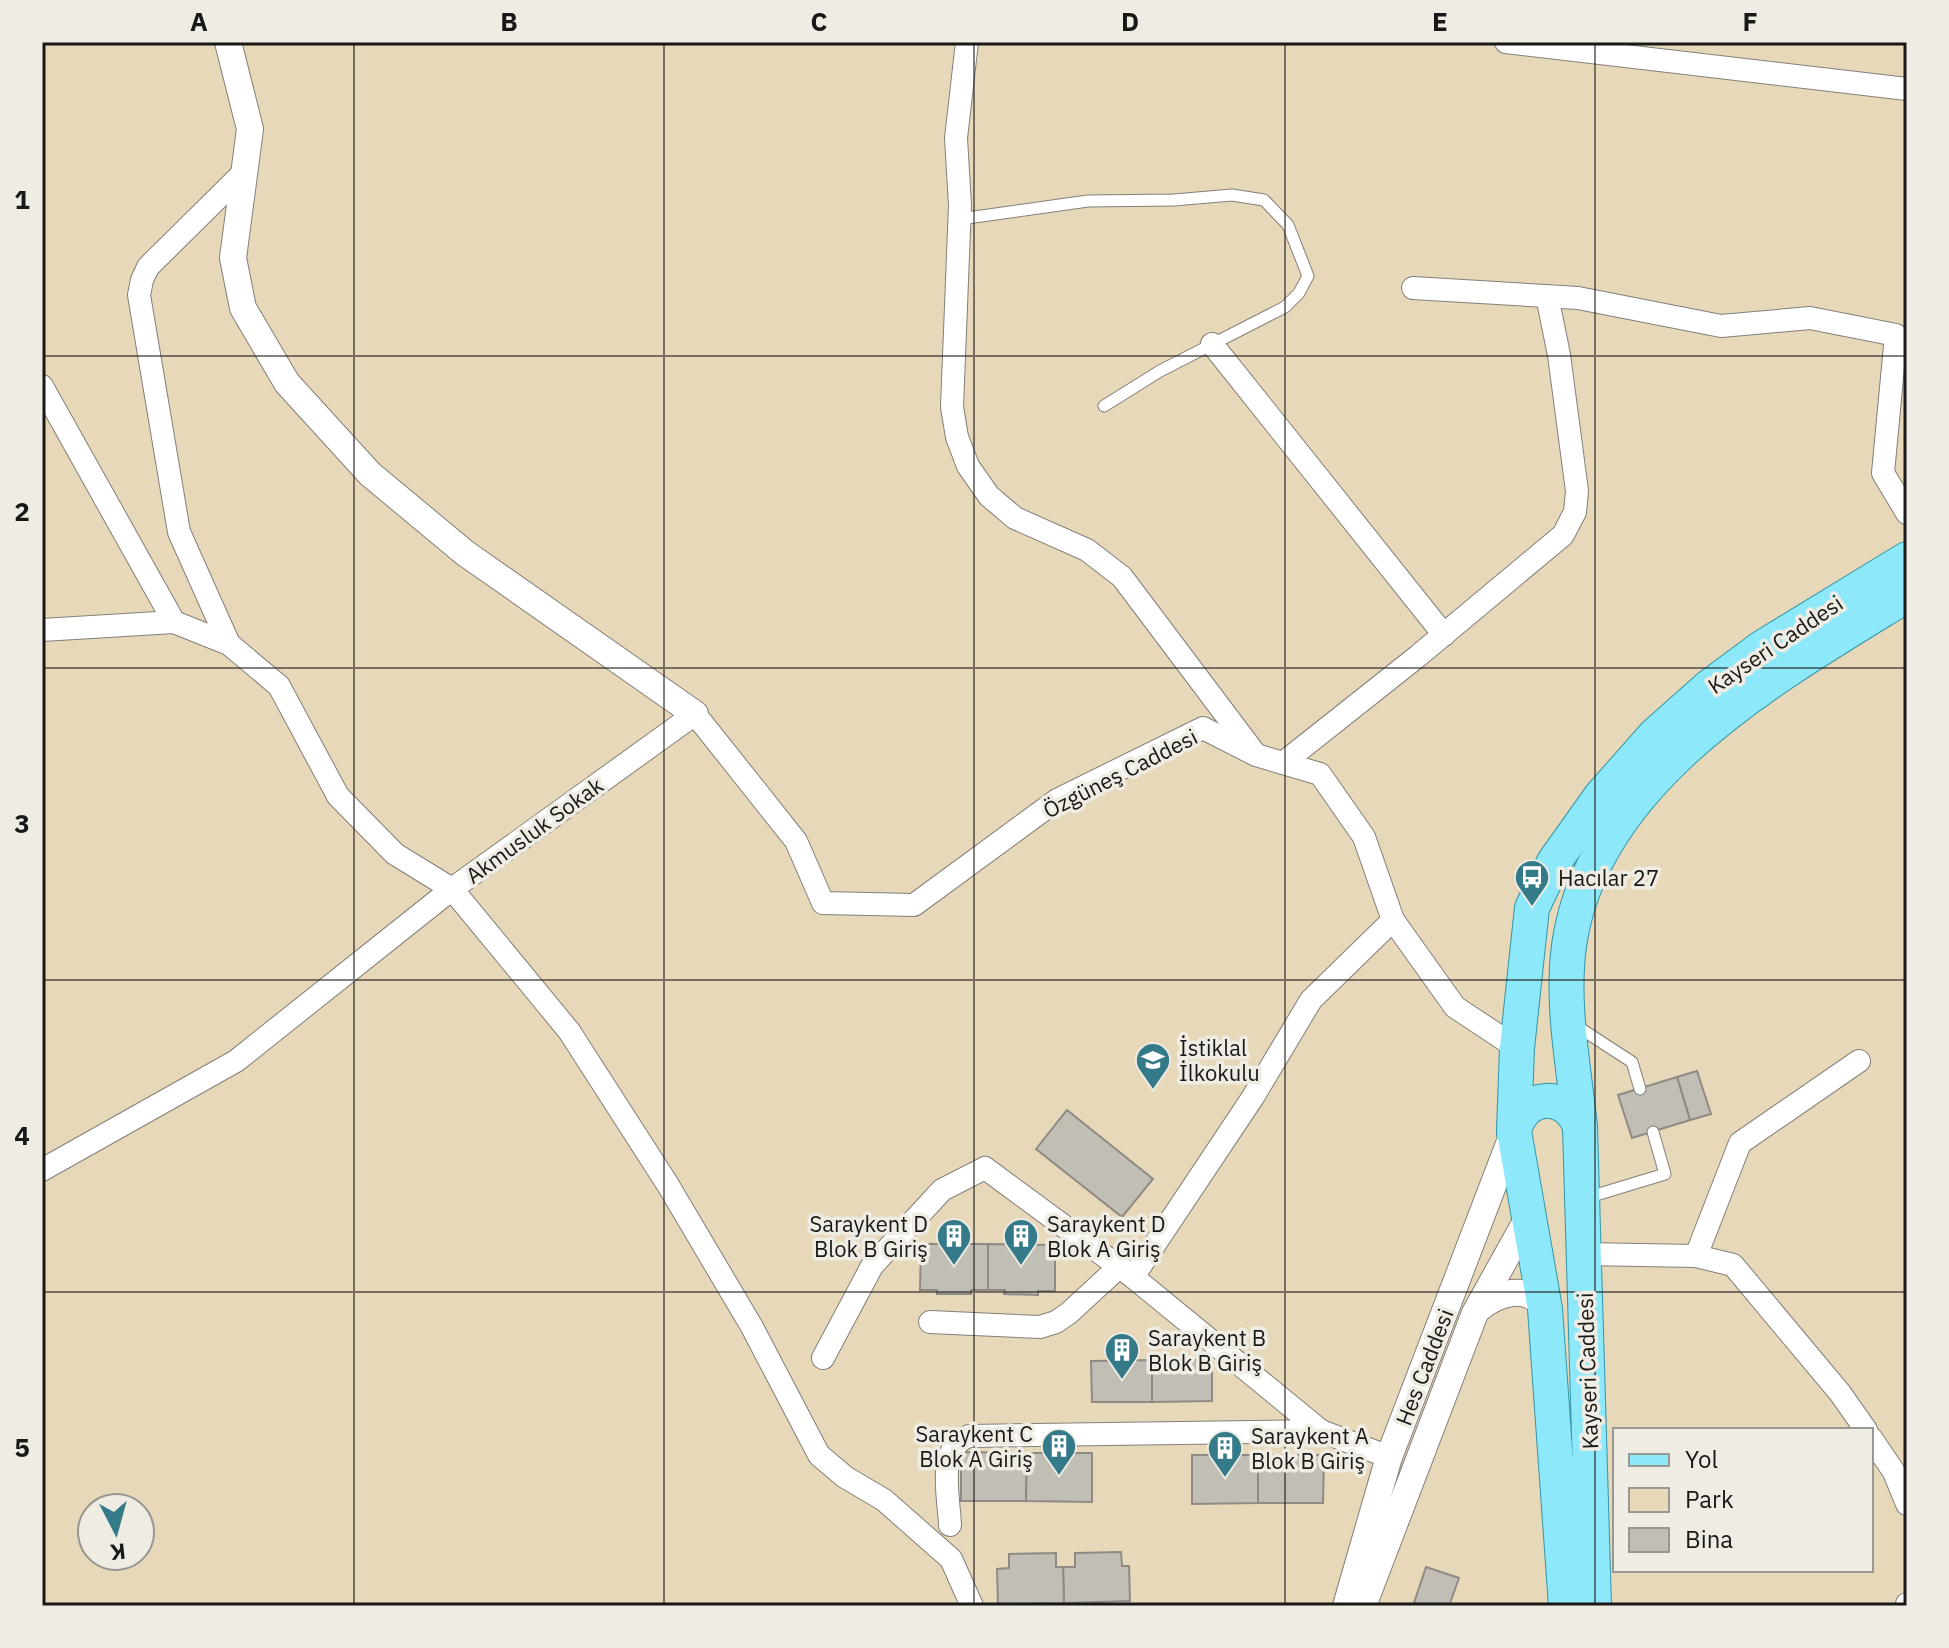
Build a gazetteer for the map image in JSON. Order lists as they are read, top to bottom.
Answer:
{
  "streets": {
    "main road": ["Kayseri Caddesi"],
    "street": ["Özgüneş Caddesi", "Akmusluk Sokak", "Hes Caddesi"]
  },
  "crossings": [
    ["Kayseri Caddesi", "Özgüneş Caddesi"],
    ["Kayseri Caddesi", "Hes Caddesi"],
    ["Özgüneş Caddesi", "Akmusluk Sokak"]
  ],
  "places": {
    "bus stop": ["Hacılar 27"],
    "school or university": ["İstiklal İlkokulu"],
    "building": [
      "Saraykent D Blok B Giriş",
      "Saraykent D Blok A Giriş",
      "Saraykent B Blok B Giriş",
      "Saraykent C Blok A Giriş",
      "Saraykent A Blok B Giriş"
    ]
  },
  "legend": ["Yol", "Park", "Bina"],
  "north": "bottom",
  "grid": {
    "columns": [
      "A",
      "B",
      "C",
      "D",
      "E",
      "F"
    ],
    "rows": [
      "1",
      "2",
      "3",
      "4",
      "5"
    ]
  }
}
